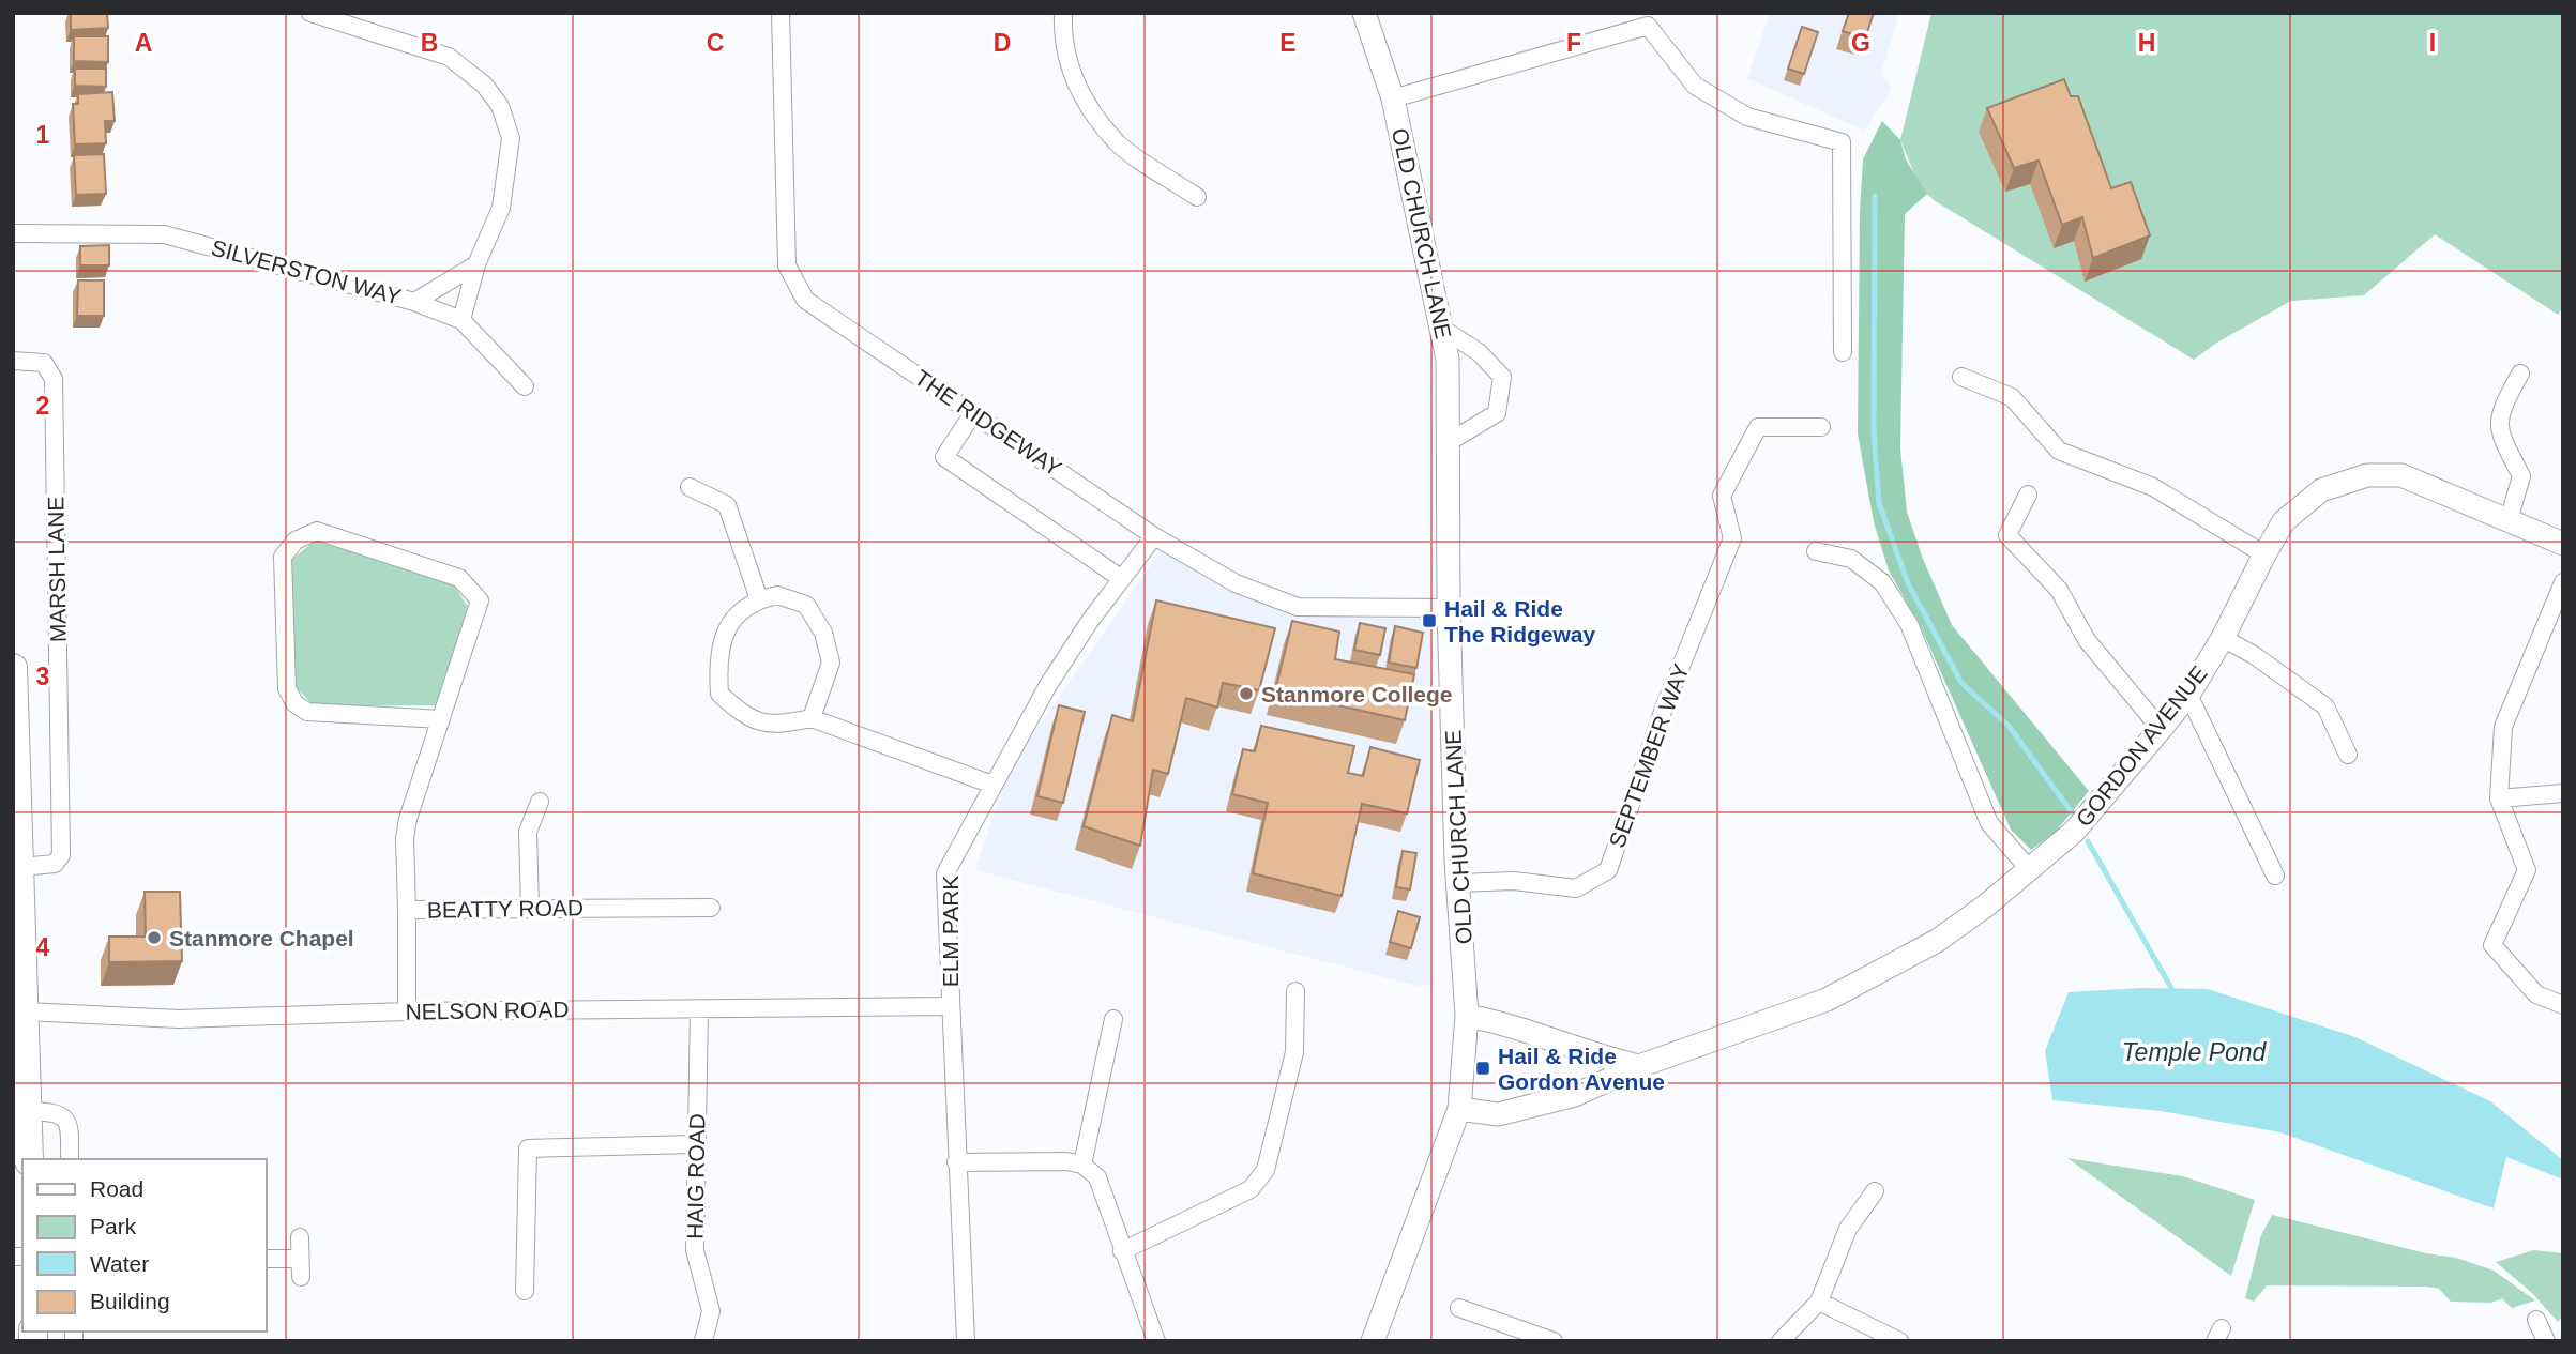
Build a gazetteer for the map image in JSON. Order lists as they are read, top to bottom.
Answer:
{
  "streets": {
    "street": [
      "OLD CHURCH LANE",
      "SILVERSTON WAY",
      "THE RIDGEWAY",
      "MARSH LANE",
      "GORDON AVENUE",
      "SEPTEMBER WAY",
      "BEATTY ROAD",
      "ELM PARK",
      "NELSON ROAD",
      "HAIG ROAD"
    ]
  },
  "crossings": [
    ["OLD CHURCH LANE", "THE RIDGEWAY"],
    ["OLD CHURCH LANE", "GORDON AVENUE"],
    ["OLD CHURCH LANE", "SEPTEMBER WAY"],
    ["THE RIDGEWAY", "ELM PARK"],
    ["ELM PARK", "NELSON ROAD"],
    ["NELSON ROAD", "HAIG ROAD"]
  ],
  "water": ["Temple Pond"],
  "places": {
    "transit": ["Hail & Ride The Ridgeway", "Hail & Ride Gordon Avenue"],
    "other": ["Stanmore College", "Stanmore Chapel"]
  },
  "legend": [
    "Road",
    "Park",
    "Water",
    "Building"
  ],
  "grid": {
    "columns": [
      "A",
      "B",
      "C",
      "D",
      "E",
      "F",
      "G",
      "H",
      "I"
    ],
    "rows": [
      "1",
      "2",
      "3",
      "4"
    ]
  }
}
